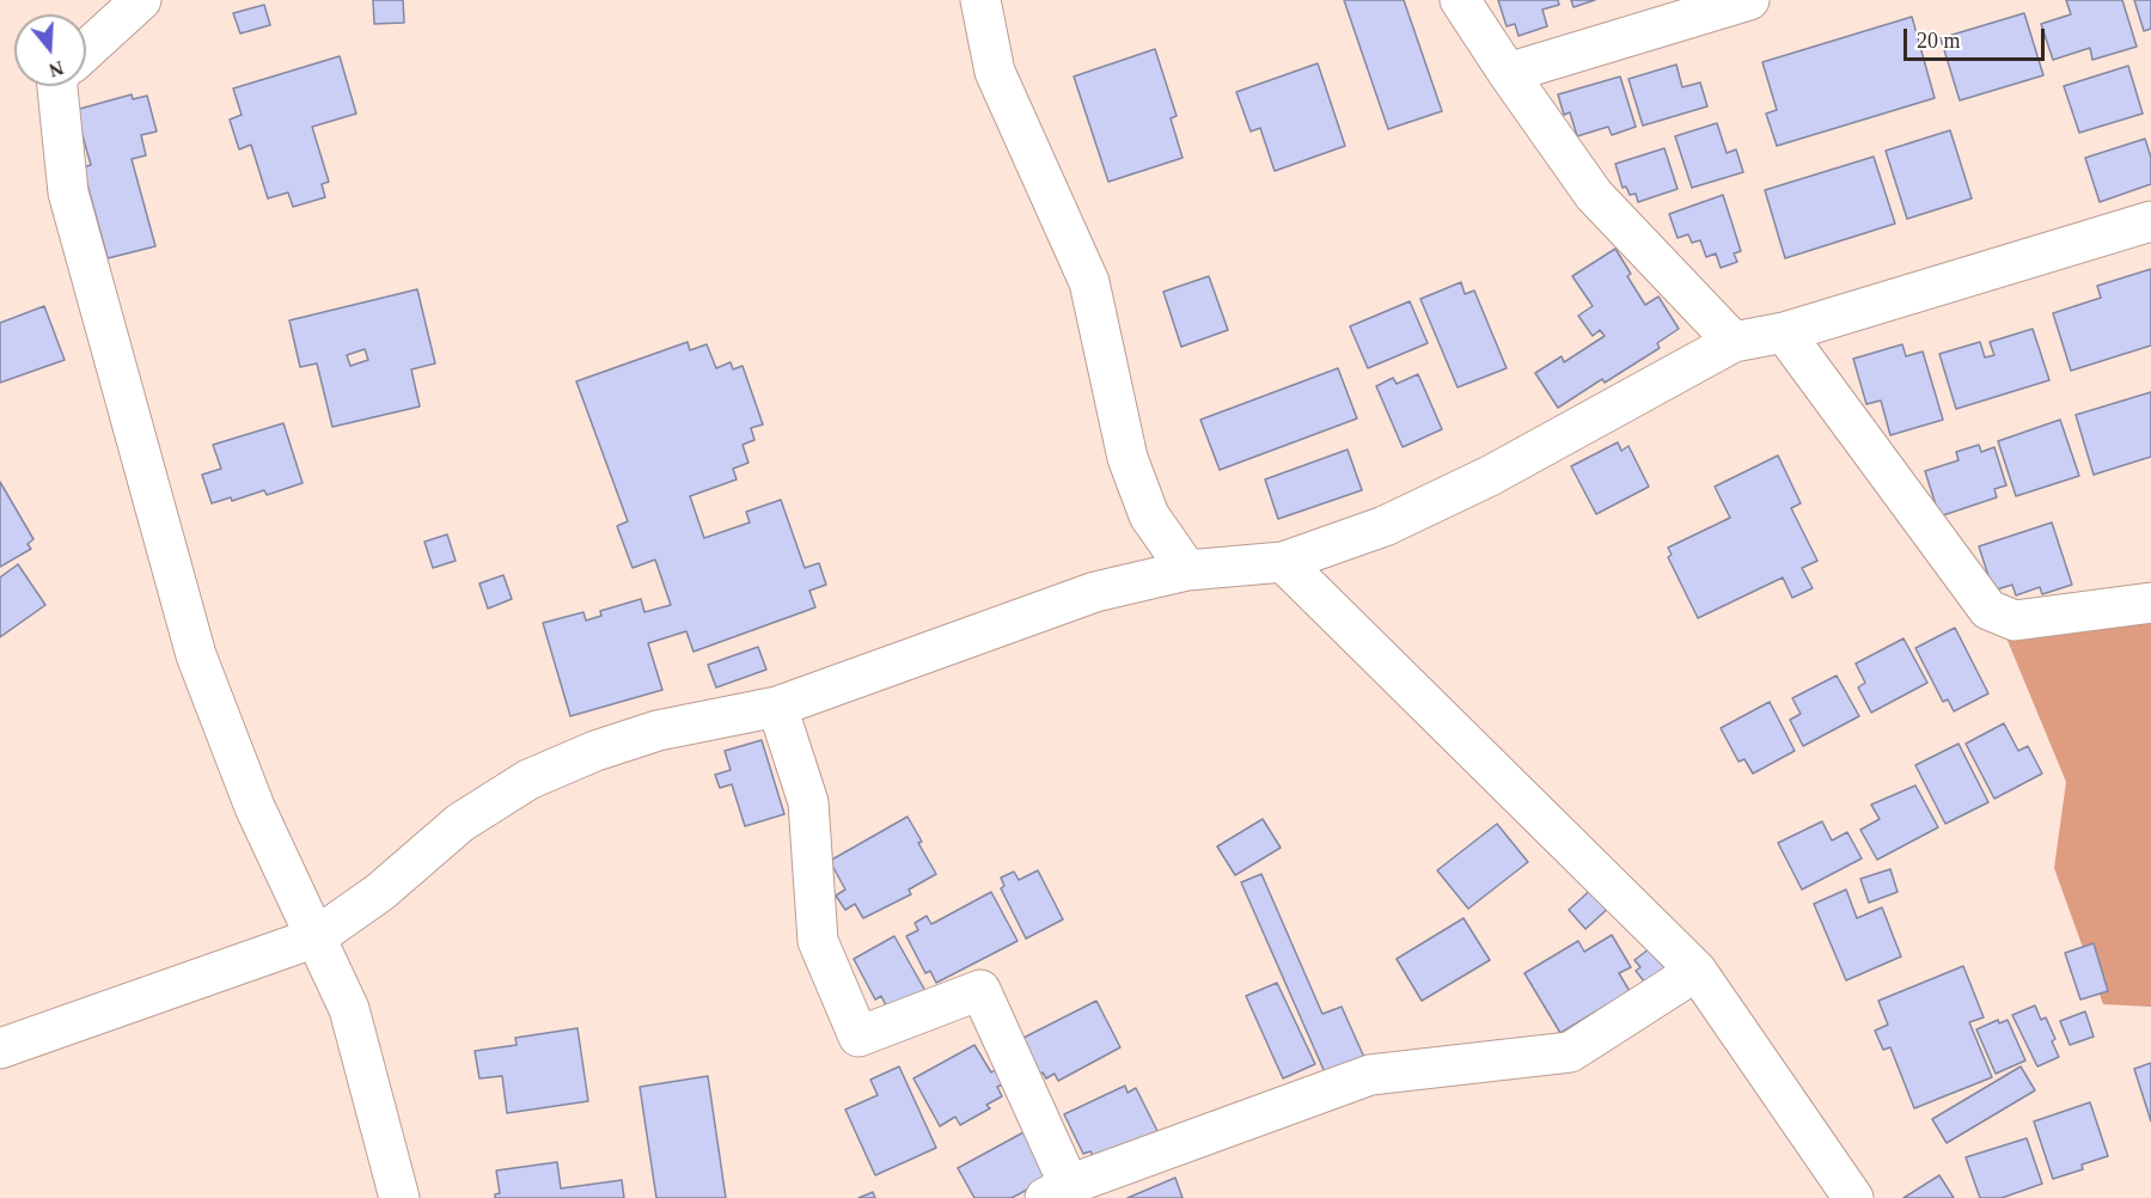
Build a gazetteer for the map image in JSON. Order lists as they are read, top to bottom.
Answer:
{
  "scale_bar": "20 m",
  "north": "bottom"
}
